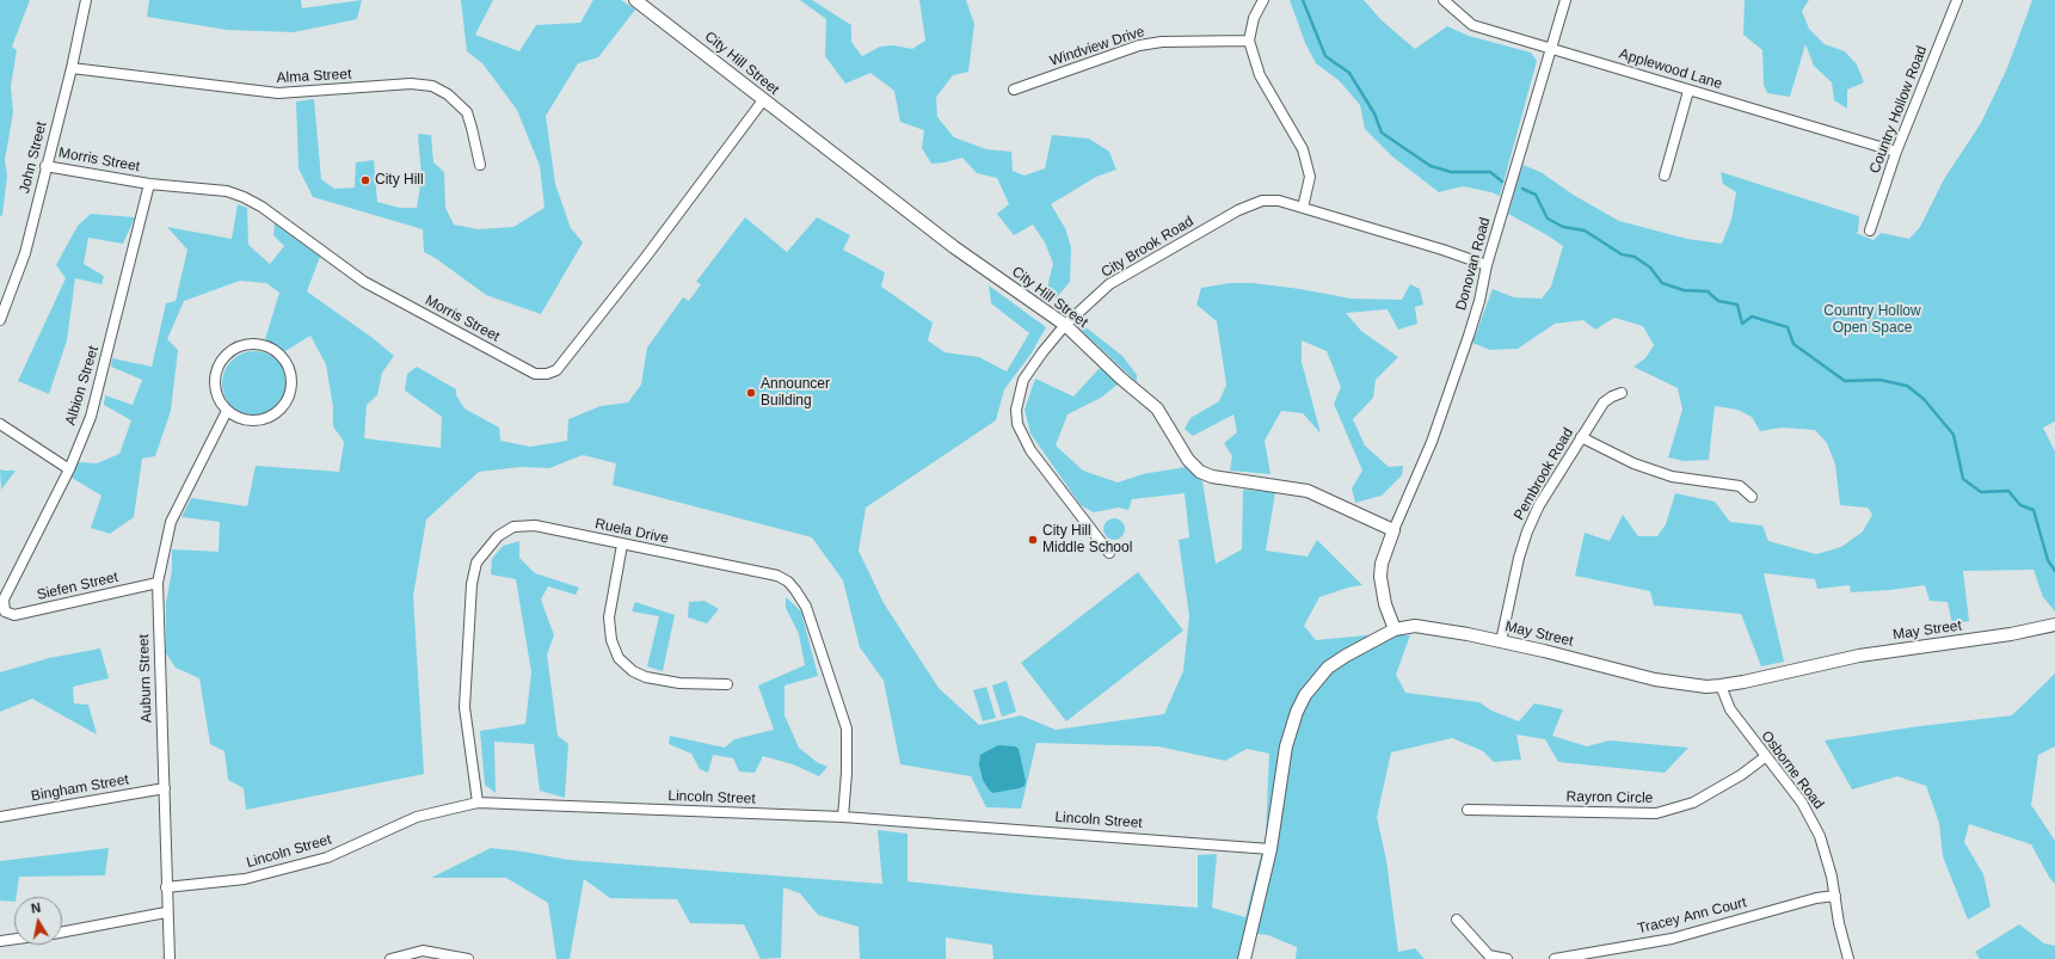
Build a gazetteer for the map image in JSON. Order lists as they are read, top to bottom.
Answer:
{
  "streets": {
    "street": [
      "Windview Drive",
      "City Hill Street",
      "Applewood Lane",
      "Alma Street",
      "Country Hollow Road",
      "John Street",
      "Morris Street",
      "City Brook Road",
      "Donovan Road",
      "Albion Street",
      "Pembrook Road",
      "Ruela Drive",
      "Siefen Street",
      "May Street",
      "Auburn Street",
      "Osborne Road",
      "Bingham Street",
      "Lincoln Street",
      "Rayron Circle",
      "Tracey Ann Court"
    ]
  },
  "crossings": [
    ["City Hill Street", "Morris Street"],
    ["City Hill Street", "City Brook Road"],
    ["City Hill Street", "Donovan Road"],
    ["Applewood Lane", "Country Hollow Road"],
    ["Applewood Lane", "Donovan Road"],
    ["Alma Street", "John Street"],
    ["John Street", "Morris Street"],
    ["Morris Street", "Albion Street"],
    ["City Brook Road", "Donovan Road"],
    ["Albion Street", "Siefen Street"],
    ["Pembrook Road", "May Street"],
    ["Ruela Drive", "Lincoln Street"],
    ["Siefen Street", "Auburn Street"],
    ["May Street", "Osborne Road"],
    ["May Street", "Lincoln Street"],
    ["Auburn Street", "Bingham Street"],
    ["Auburn Street", "Lincoln Street"],
    ["Osborne Road", "Rayron Circle"],
    ["Osborne Road", "Tracey Ann Court"]
  ],
  "parks": ["Country Hollow Open Space"],
  "places": ["City Hill", "Announcer Building", "City Hill Middle School"],
  "north": "top"
}
